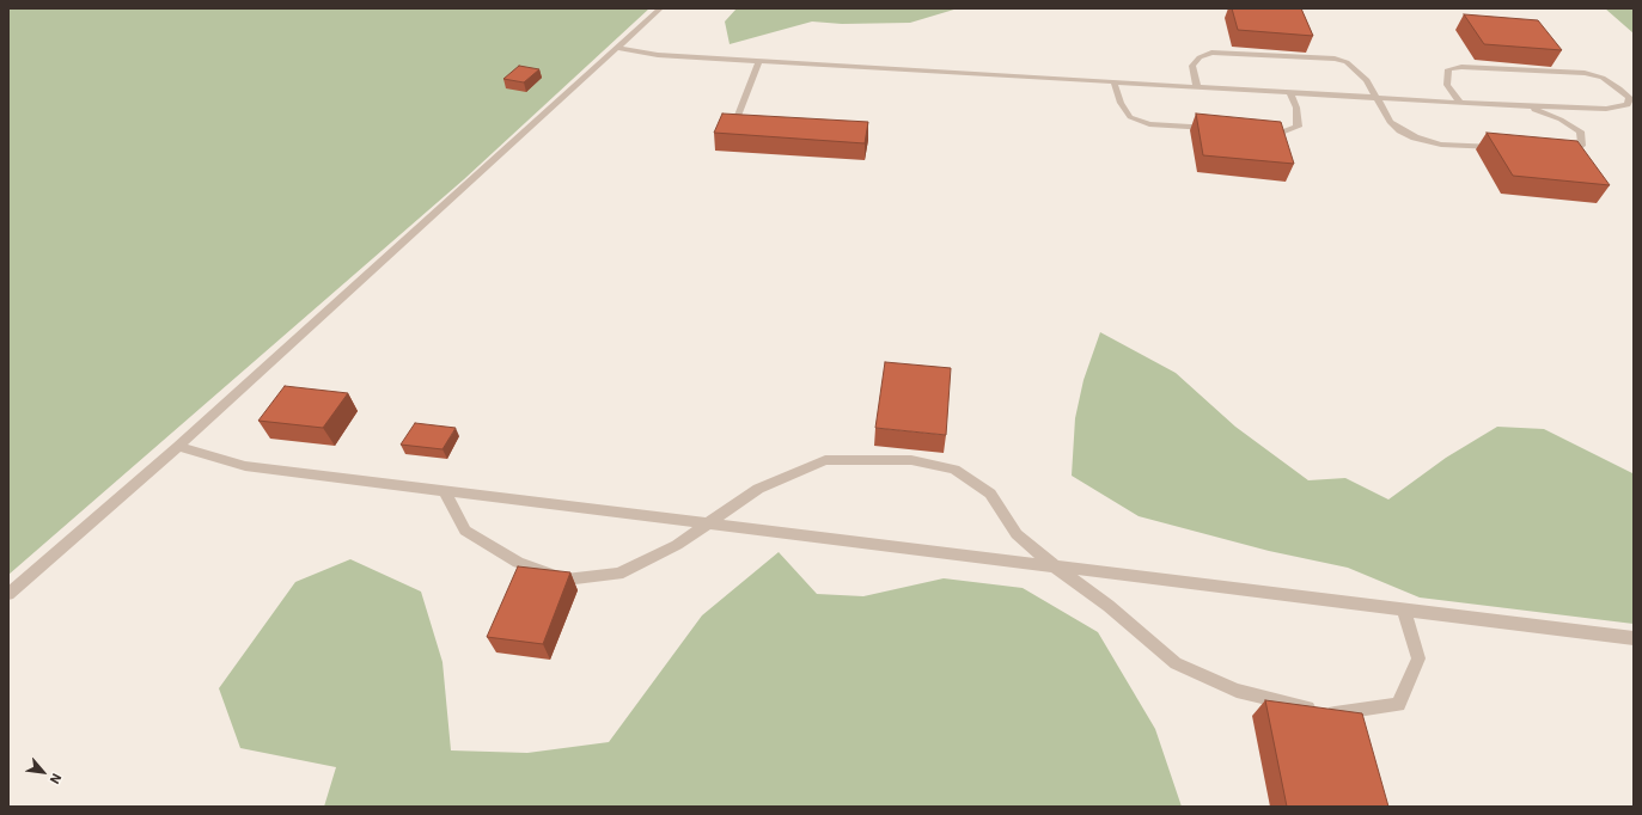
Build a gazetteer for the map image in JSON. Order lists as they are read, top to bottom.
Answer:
{
  "north": "bottom right"
}
